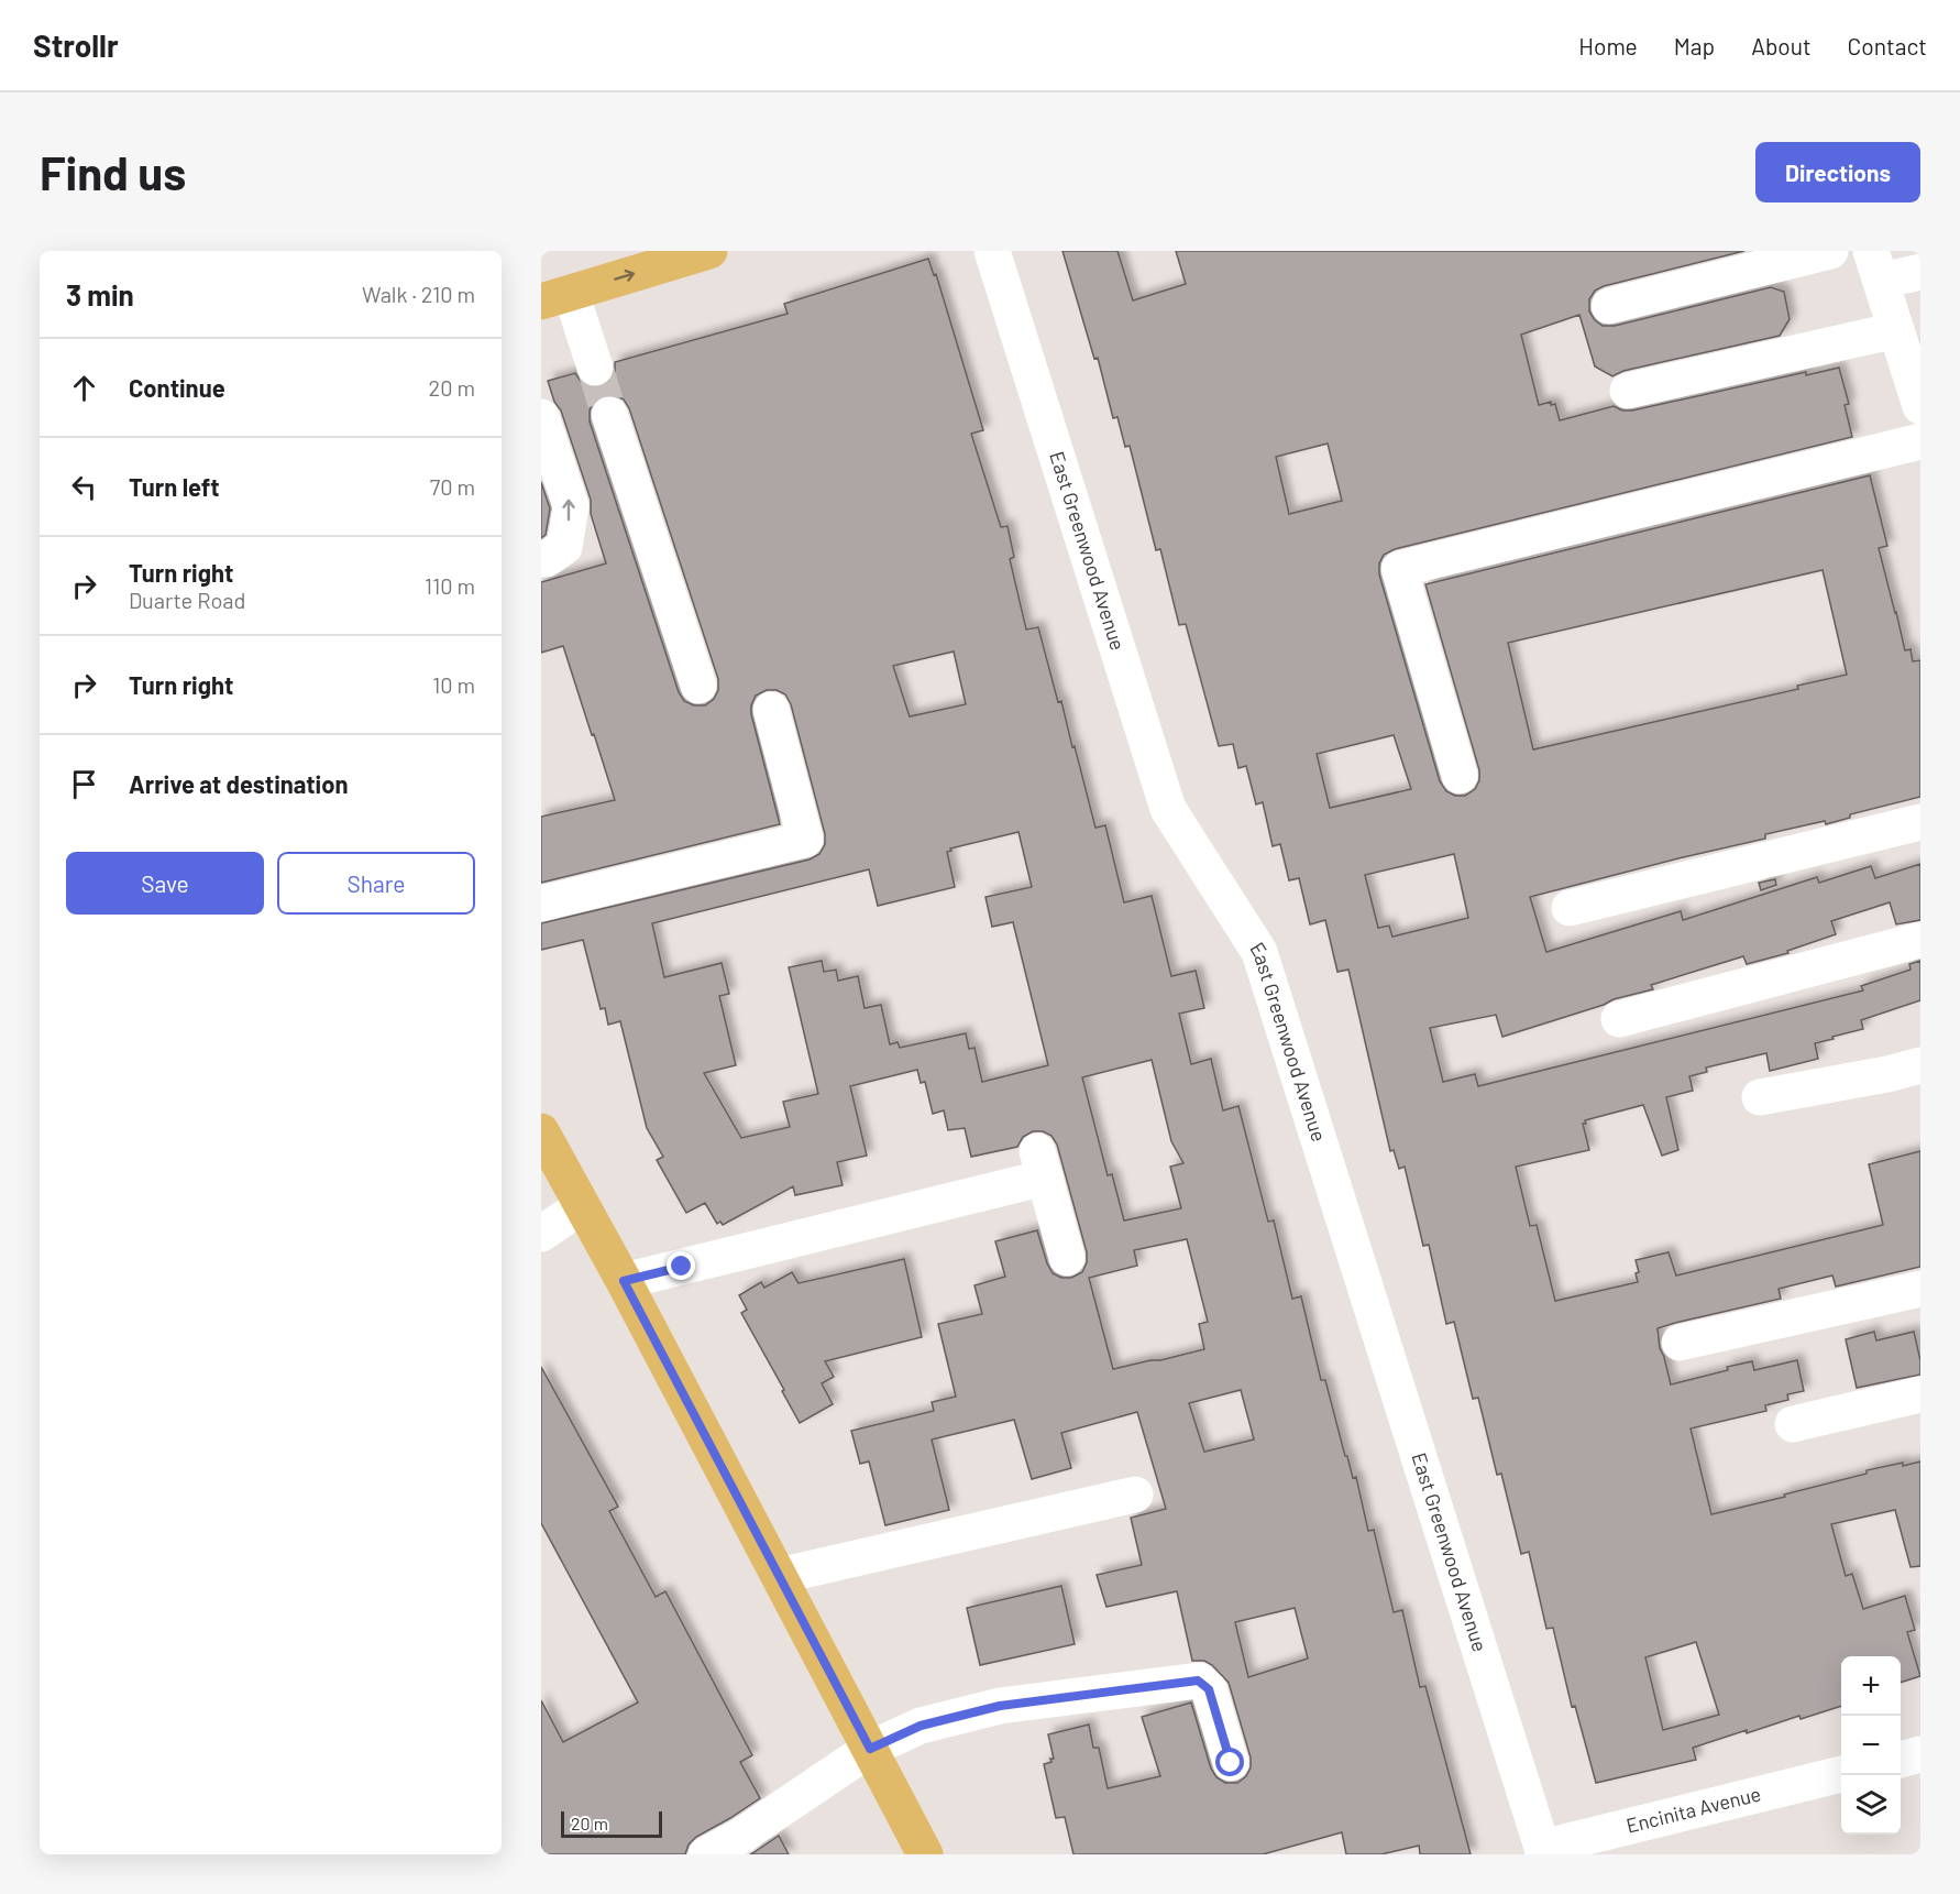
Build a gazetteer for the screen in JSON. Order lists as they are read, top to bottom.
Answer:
{
  "streets": {
    "street": ["East Greenwood Avenue", "Encinita Avenue"]
  },
  "crossings": [
    ["East Greenwood Avenue", "Encinita Avenue"]
  ],
  "scale_bar": "20 m",
  "page": {
    "header": "Strollr",
    "nav": [
      "Home",
      "Map",
      "About",
      "Contact"
    ],
    "buttons": [
      "Directions",
      ["Save", "Share"]
    ],
    "title": "Find us",
    "heading": ["3 min", "Walk · 210 m"],
    "list": [
      ["Continue", "20 m"],
      ["Turn left", "70 m"],
      ["Turn right", "Duarte Road", "110 m"],
      ["Turn right", "10 m"],
      "Arrive at destination"
    ],
    "map_buttons": ["+", "−"],
    "scale": "20 m"
  }
}
